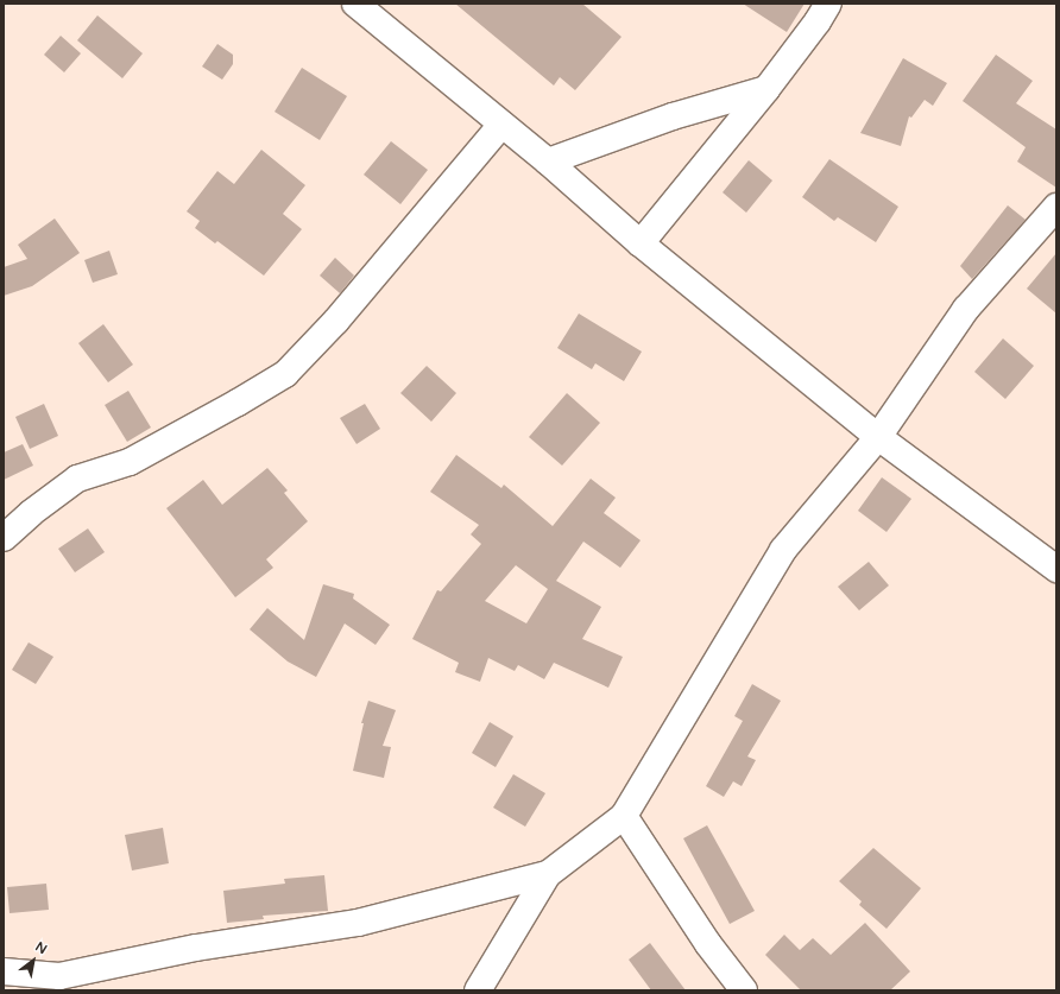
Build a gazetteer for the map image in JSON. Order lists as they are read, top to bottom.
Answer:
{
  "north": "top right"
}
